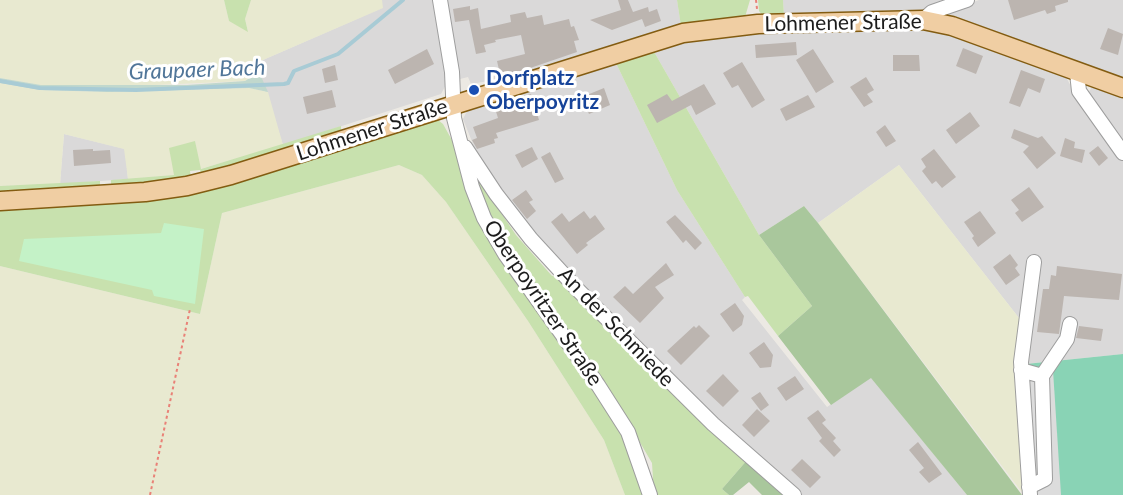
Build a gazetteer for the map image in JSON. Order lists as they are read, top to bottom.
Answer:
{
  "streets": {
    "main road": ["Lohmener Straße"],
    "street": ["Oberpoyritzer Straße", "An der Schmiede"]
  },
  "crossings": [
    ["Lohmener Straße", "Oberpoyritzer Straße"],
    ["Oberpoyritzer Straße", "An der Schmiede"]
  ],
  "water": ["Graupaer Bach"],
  "places": ["Dorfplatz Oberpoyritz"]
}
